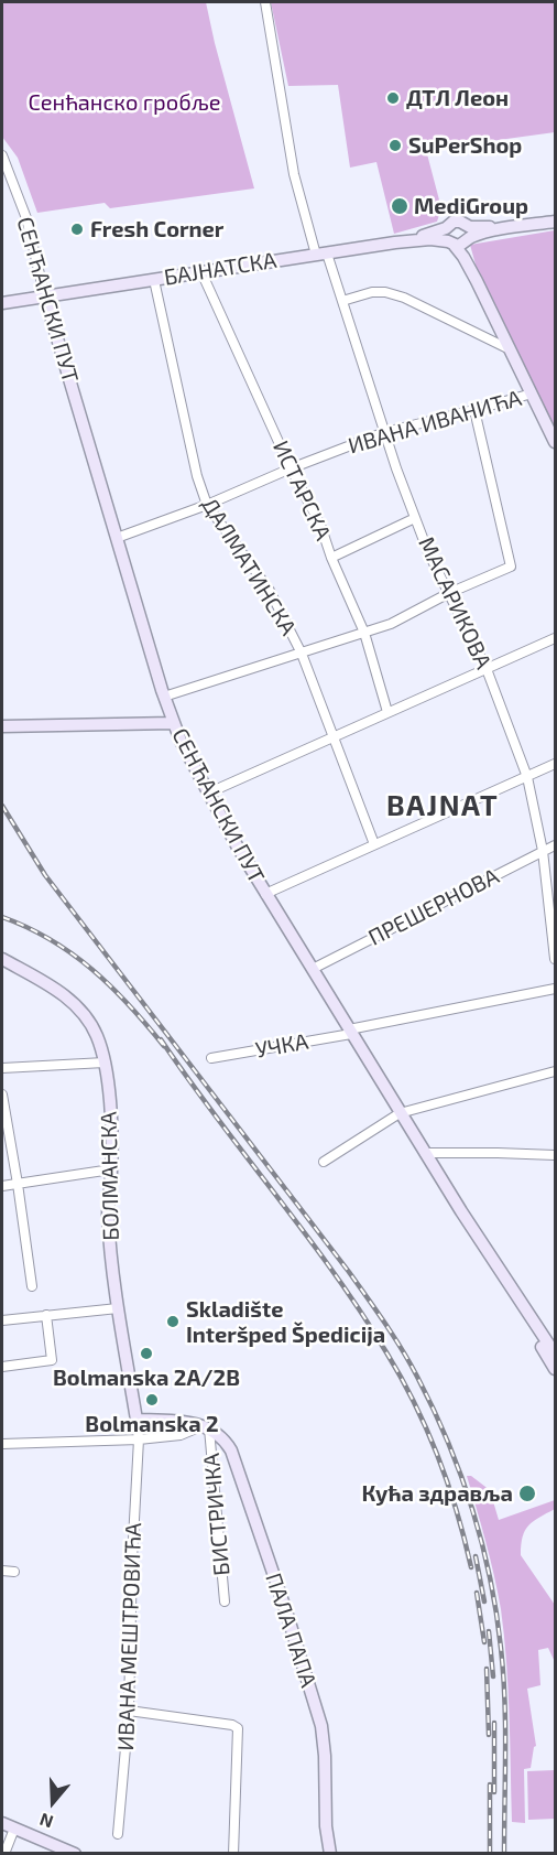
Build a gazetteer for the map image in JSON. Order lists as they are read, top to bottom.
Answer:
{
  "streets": {
    "main road": [
      "БАЈНАТСКА",
      "СЕНЋАНСКИ ПУТ",
      "БОЛМАНСКА",
      "ПАЛА ПАПА"
    ],
    "street": [
      "ИВАНА ИВАНИЋА",
      "ИСТАРСКА",
      "ДАЛМАТИНСКА",
      "МАСАРИКОВА",
      "ПРЕШЕРНОВА",
      "УЧКА",
      "БИСТРИЧКА",
      "ИВАНА МЕШТРОВИЋА"
    ]
  },
  "crossings": [
    ["БАЈНАТСКА", "СЕНЋАНСКИ ПУТ"],
    ["БАЈНАТСКА", "ИСТАРСКА"],
    ["БАЈНАТСКА", "ДАЛМАТИНСКА"],
    ["БАЈНАТСКА", "МАСАРИКОВА"],
    ["СЕНЋАНСКИ ПУТ", "ИВАНА ИВАНИЋА"],
    ["СЕНЋАНСКИ ПУТ", "ПРЕШЕРНОВА"],
    ["СЕНЋАНСКИ ПУТ", "УЧКА"],
    ["ИВАНА ИВАНИЋА", "ИСТАРСКА"],
    ["ИВАНА ИВАНИЋА", "ДАЛМАТИНСКА"],
    ["ИВАНА ИВАНИЋА", "МАСАРИКОВА"],
    ["МАСАРИКОВА", "ПРЕШЕРНОВА"],
    ["БОЛМАНСКА", "ИВАНА МЕШТРОВИЋА"],
    ["БИСТРИЧКА", "ПАЛА ПАПА"]
  ],
  "districts": ["BAJNAT"],
  "parks": ["Сенћанско гробље"],
  "places": [
    "ДТЛ Леон",
    "SuPerShop",
    "MediGroup",
    "Fresh Corner",
    "Skladište Interšped Špedicija",
    "Bolmanska 2A/2B",
    "Bolmanska 2",
    "Кућа здравља"
  ],
  "north": "bottom"
}
